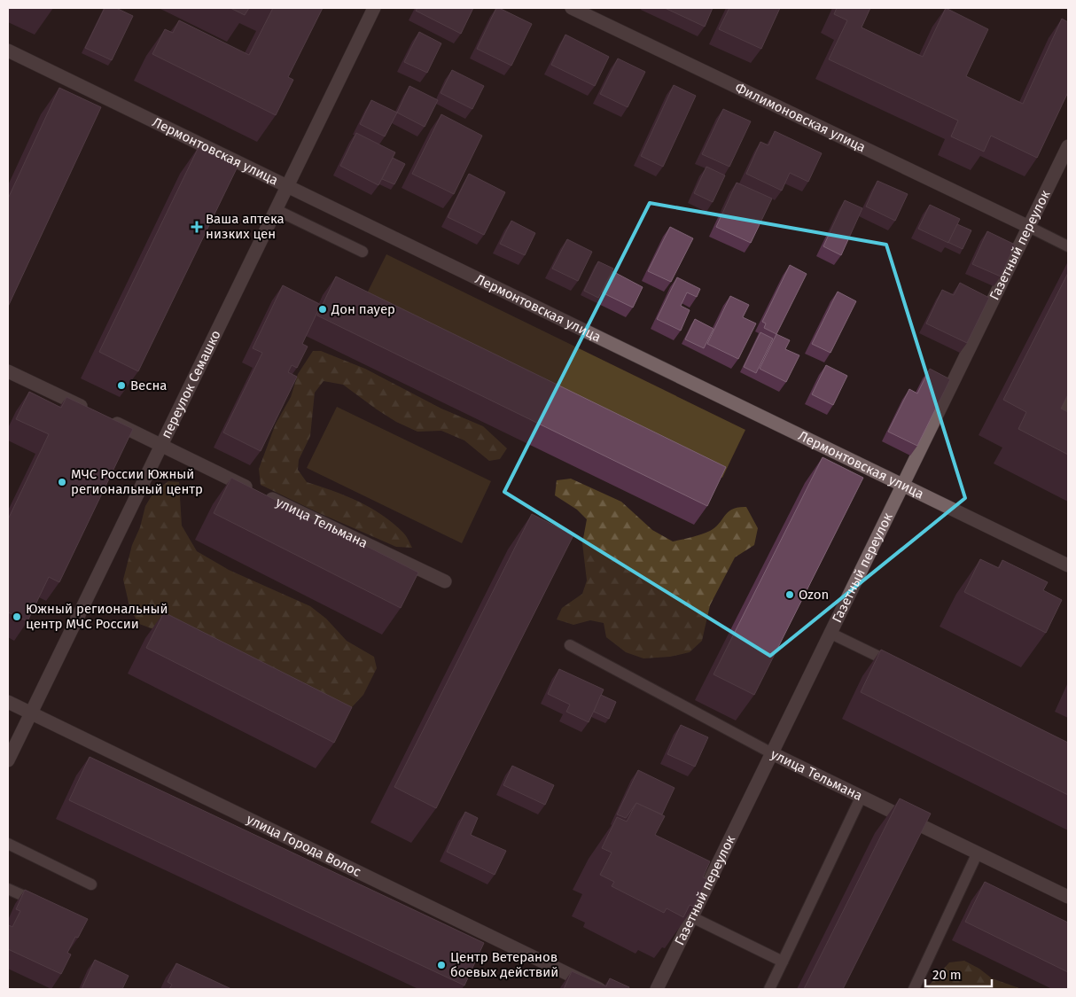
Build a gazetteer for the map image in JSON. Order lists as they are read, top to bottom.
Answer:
{
  "streets": {
    "street": [
      "Филимоновская улица",
      "Лермонтовская улица",
      "Газетный переулок",
      "переулок Семашко",
      "улица Тельмана",
      "улица Города Волос"
    ]
  },
  "crossings": [
    ["Филимоновская улица", "Газетный переулок"],
    ["Лермонтовская улица", "Газетный переулок"],
    ["Лермонтовская улица", "переулок Семашко"],
    ["Газетный переулок", "улица Тельмана"],
    ["переулок Семашко", "улица Тельмана"],
    ["переулок Семашко", "улица Города Волос"]
  ],
  "places": {
    "health": ["Ваша аптека низких цен"],
    "other": [
      "Дон пауер",
      "Весна",
      "МЧС России Южный региональный центр",
      "Ozon",
      "Южный региональный центр МЧС России",
      "Центр Ветеранов боевых действий"
    ]
  },
  "scale_bar": "20 m"
}
